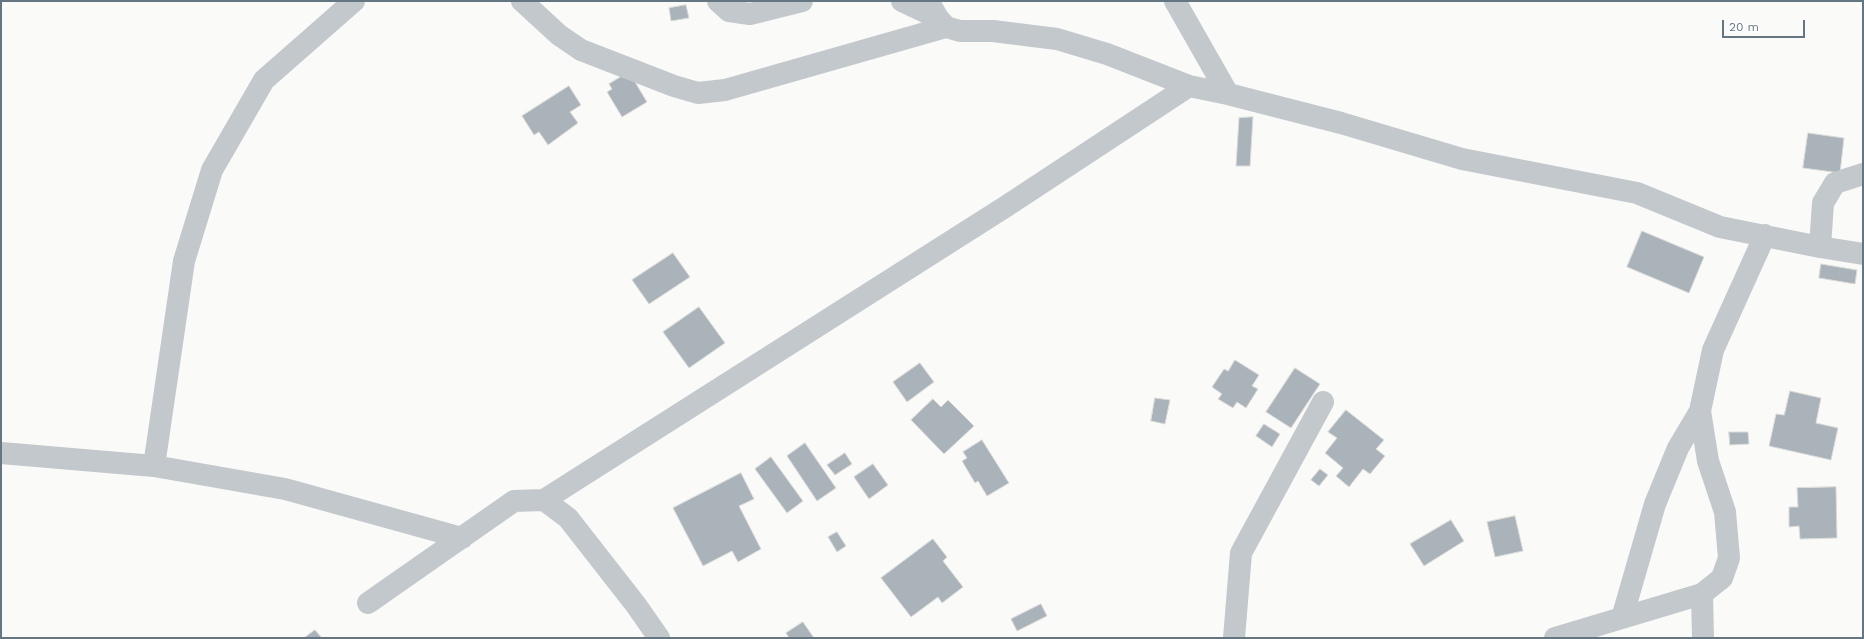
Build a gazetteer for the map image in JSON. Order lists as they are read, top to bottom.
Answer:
{
  "scale_bar": "20 m"
}
